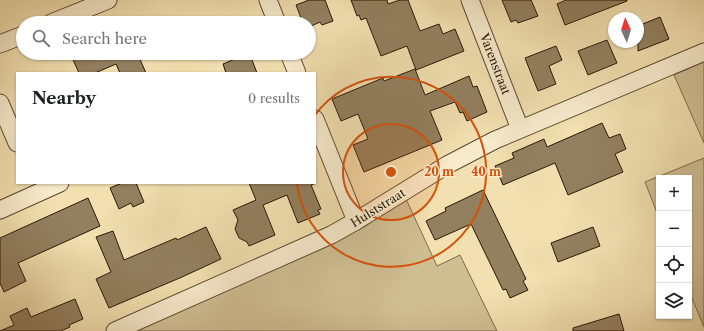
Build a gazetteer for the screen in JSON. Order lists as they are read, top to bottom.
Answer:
{
  "streets": {
    "street": ["Varenstraat", "Hulststraat"]
  },
  "crossings": [
    ["Varenstraat", "Hulststraat"]
  ],
  "north": "top",
  "page": {
    "search": "Search here",
    "heading": ["Nearby", "0 results"],
    "map_buttons": ["+", "−"]
  },
  "rings": ["20 m", "40 m"]
}
